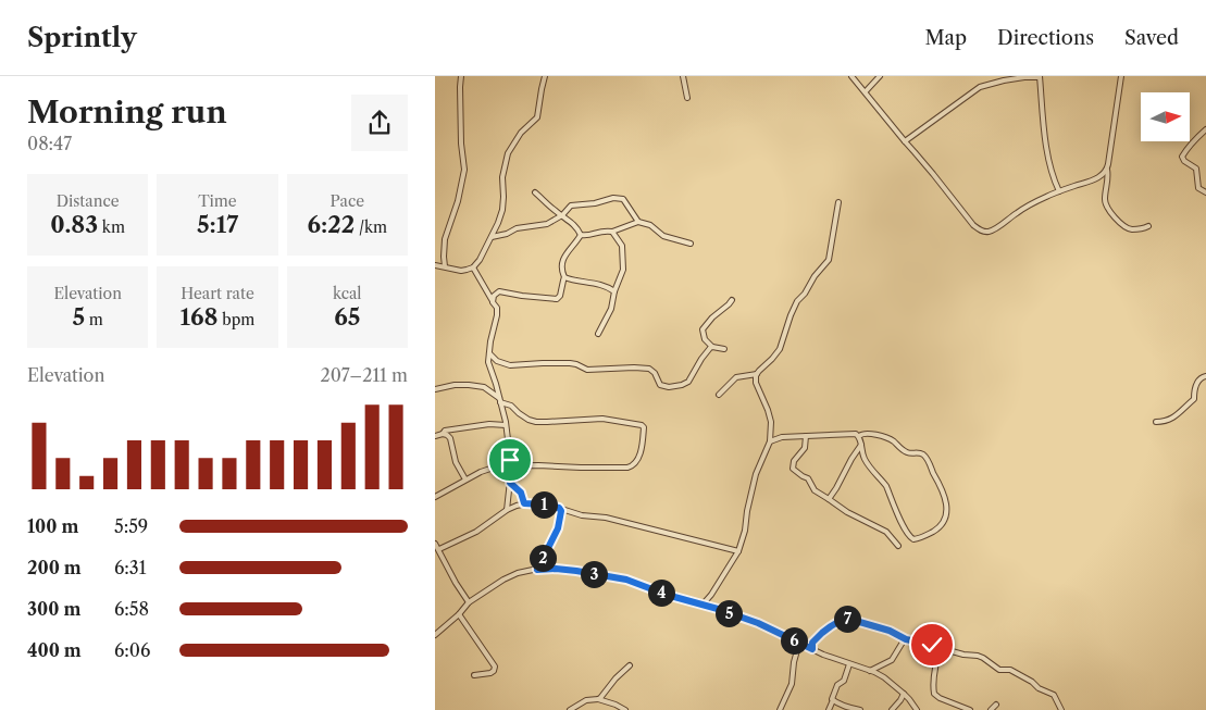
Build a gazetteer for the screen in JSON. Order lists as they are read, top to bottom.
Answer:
{
  "north": "right",
  "page": {
    "header": "Sprintly",
    "nav": ["Map", "Directions", "Saved"],
    "heading": ["Morning run", "08:47"],
    "stats": [
      ["Distance", "0.83 km"],
      ["Time", "5:17"],
      ["Pace", "6:22 /km"],
      ["Elevation", "5 m"],
      ["Heart rate", "168 bpm"],
      ["kcal", "65"]
    ],
    "chart": ["Elevation", "207–211 m"],
    "pins": [
      "1",
      "2",
      "3",
      "4",
      "5",
      "7",
      "6"
    ],
    "list": [
      {
        "name": "100 m",
        "note": "5:59"
      },
      {
        "name": "200 m",
        "note": "6:31"
      },
      {
        "name": "300 m",
        "note": "6:58"
      },
      {
        "name": "400 m",
        "note": "6:06"
      }
    ]
  }
}
